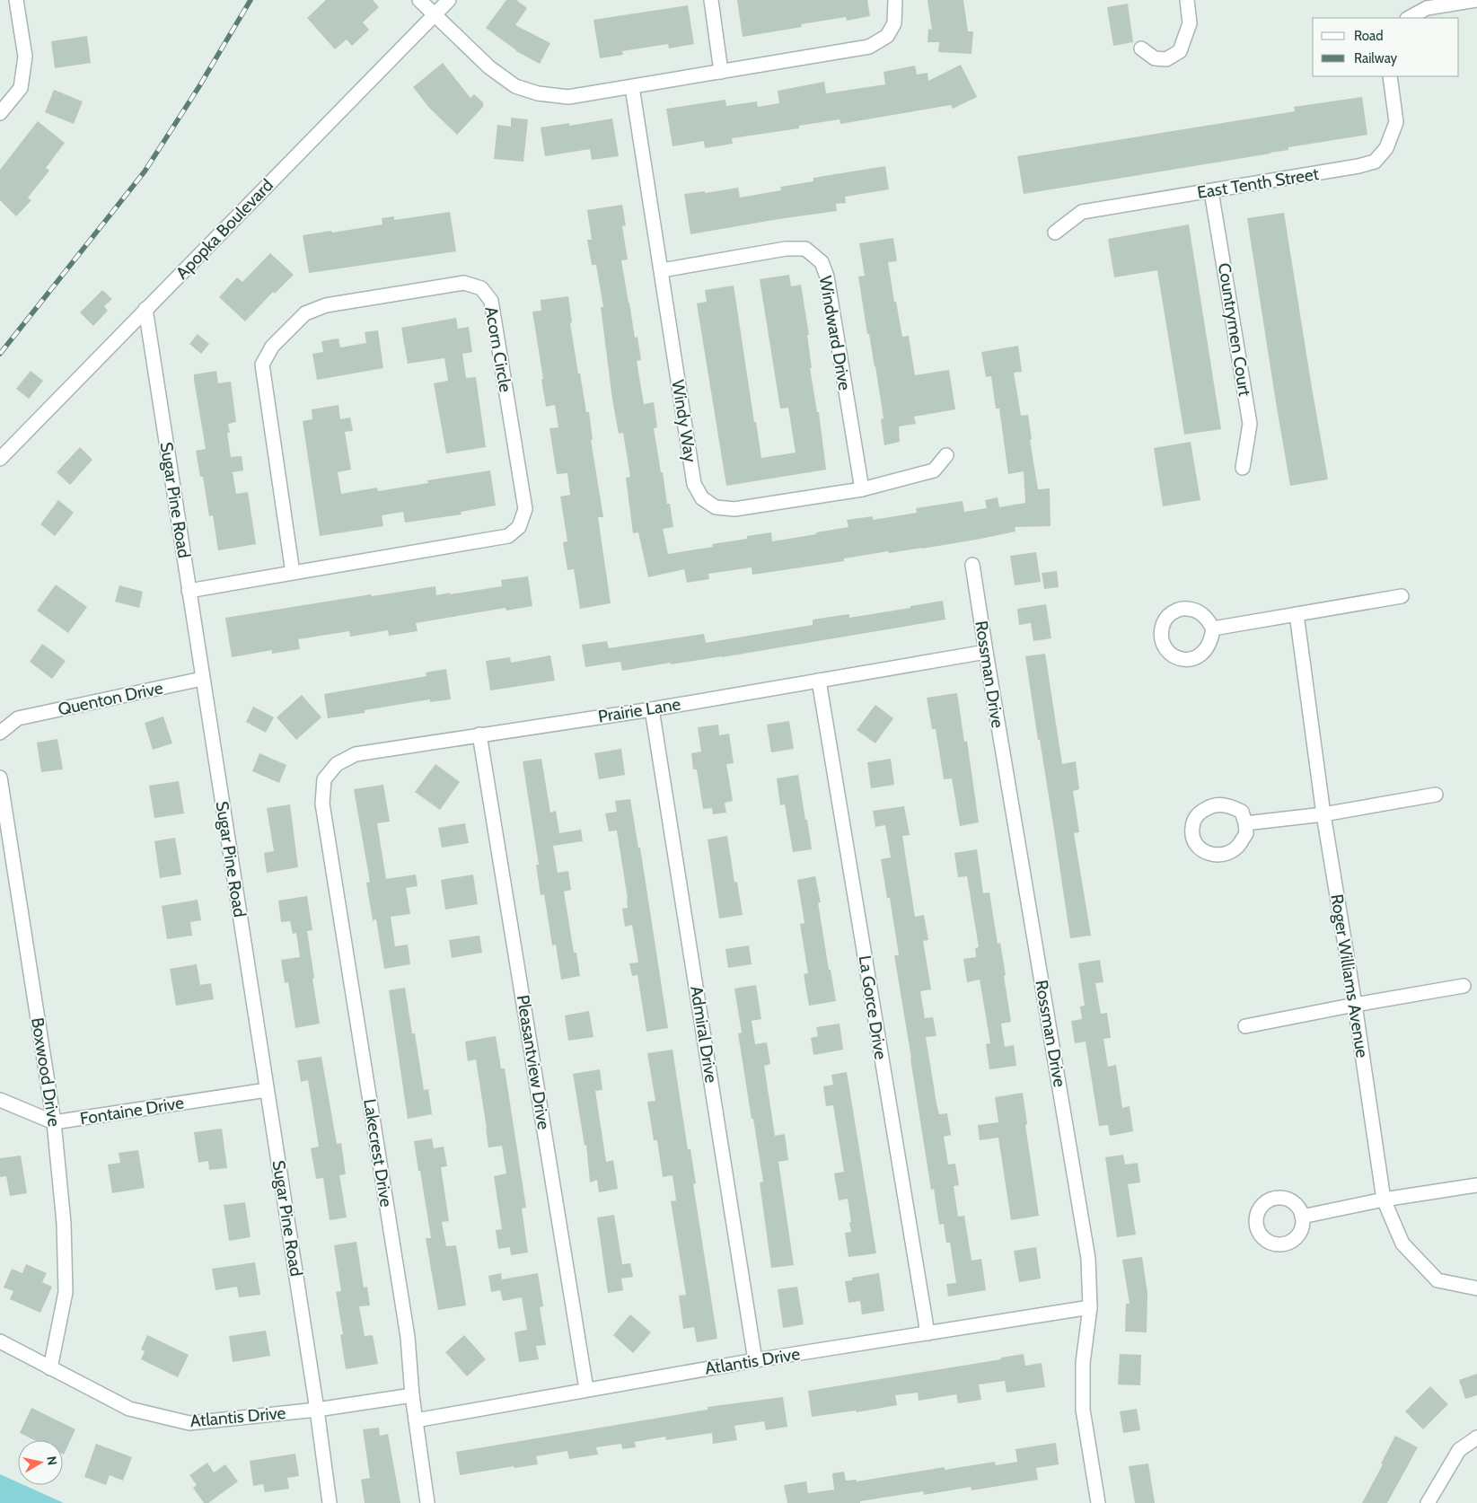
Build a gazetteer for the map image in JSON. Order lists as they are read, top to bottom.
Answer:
{
  "streets": {
    "street": [
      "East Tenth Street",
      "Apopka Boulevard",
      "Countrymen Court",
      "Windward Drive",
      "Acorn Circle",
      "Windy Way",
      "Sugar Pine Road",
      "Rossman Drive",
      "Quenton Drive",
      "Prairie Lane",
      "Roger Williams Avenue",
      "La Gorce Drive",
      "Admiral Drive",
      "Pleasantview Drive",
      "Boxwood Drive",
      "Fontaine Drive",
      "Lakecrest Drive",
      "Atlantis Drive"
    ]
  },
  "crossings": [
    ["East Tenth Street", "Countrymen Court"],
    ["Apopka Boulevard", "Sugar Pine Road"],
    ["Windward Drive", "Windy Way"],
    ["Acorn Circle", "Sugar Pine Road"],
    ["Sugar Pine Road", "Quenton Drive"],
    ["Sugar Pine Road", "Fontaine Drive"],
    ["Sugar Pine Road", "Atlantis Drive"],
    ["Rossman Drive", "Prairie Lane"],
    ["Rossman Drive", "Atlantis Drive"],
    ["Prairie Lane", "La Gorce Drive"],
    ["Prairie Lane", "Admiral Drive"],
    ["Prairie Lane", "Pleasantview Drive"],
    ["Prairie Lane", "Lakecrest Drive"],
    ["La Gorce Drive", "Atlantis Drive"],
    ["Admiral Drive", "Atlantis Drive"],
    ["Pleasantview Drive", "Atlantis Drive"],
    ["Boxwood Drive", "Fontaine Drive"],
    ["Boxwood Drive", "Atlantis Drive"],
    ["Lakecrest Drive", "Atlantis Drive"]
  ],
  "legend": ["Road", "Railway"],
  "north": "right"
}
